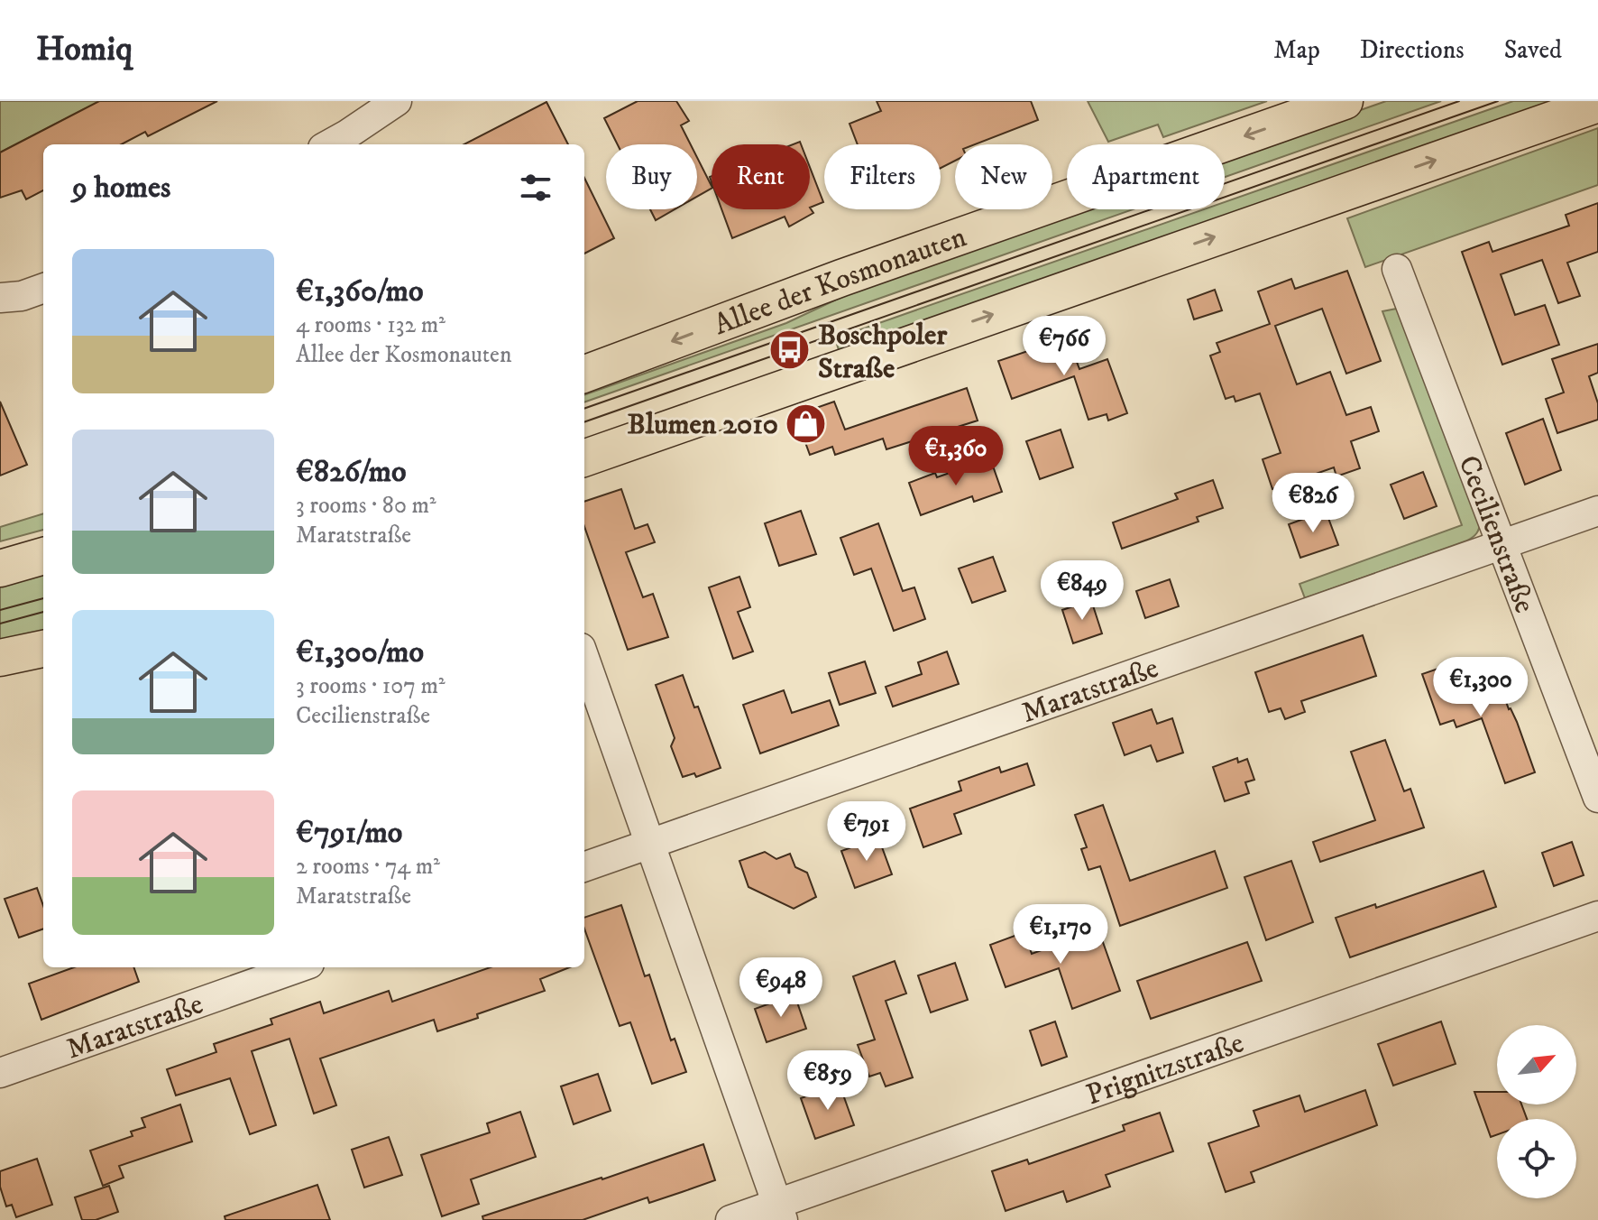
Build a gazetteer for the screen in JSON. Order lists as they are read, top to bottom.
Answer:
{
  "streets": {
    "main road": ["Allee der Kosmonauten"],
    "street": ["Cecilienstraße", "Maratstraße", "Prignitzstraße"]
  },
  "crossings": [
    ["Cecilienstraße", "Maratstraße"]
  ],
  "places": {
    "bus stop": ["Boschpoler Straße"],
    "shop": ["Blumen 2010"]
  },
  "north": "top right",
  "page": {
    "header": "Homiq",
    "nav": ["Map", "Directions", "Saved"],
    "chip": [
      "Buy",
      "Rent",
      "Filters",
      "New",
      "Apartment"
    ],
    "heading": "9 homes",
    "list": [
      {
        "name": "€1,360/mo",
        "note": "4 rooms · 132 m² · Allee der Kosmonauten"
      },
      {
        "name": "€826/mo",
        "note": "3 rooms · 80 m² · Maratstraße"
      },
      {
        "name": "€1,300/mo",
        "note": "3 rooms · 107 m² · Cecilienstraße"
      },
      {
        "name": "€791/mo",
        "note": "2 rooms · 74 m² · Maratstraße"
      }
    ],
    "price": [
      "€766",
      "€1,360",
      "€826",
      "€849",
      "€1,300",
      "€791",
      "€1,170",
      "€948",
      "€859"
    ]
  }
}
